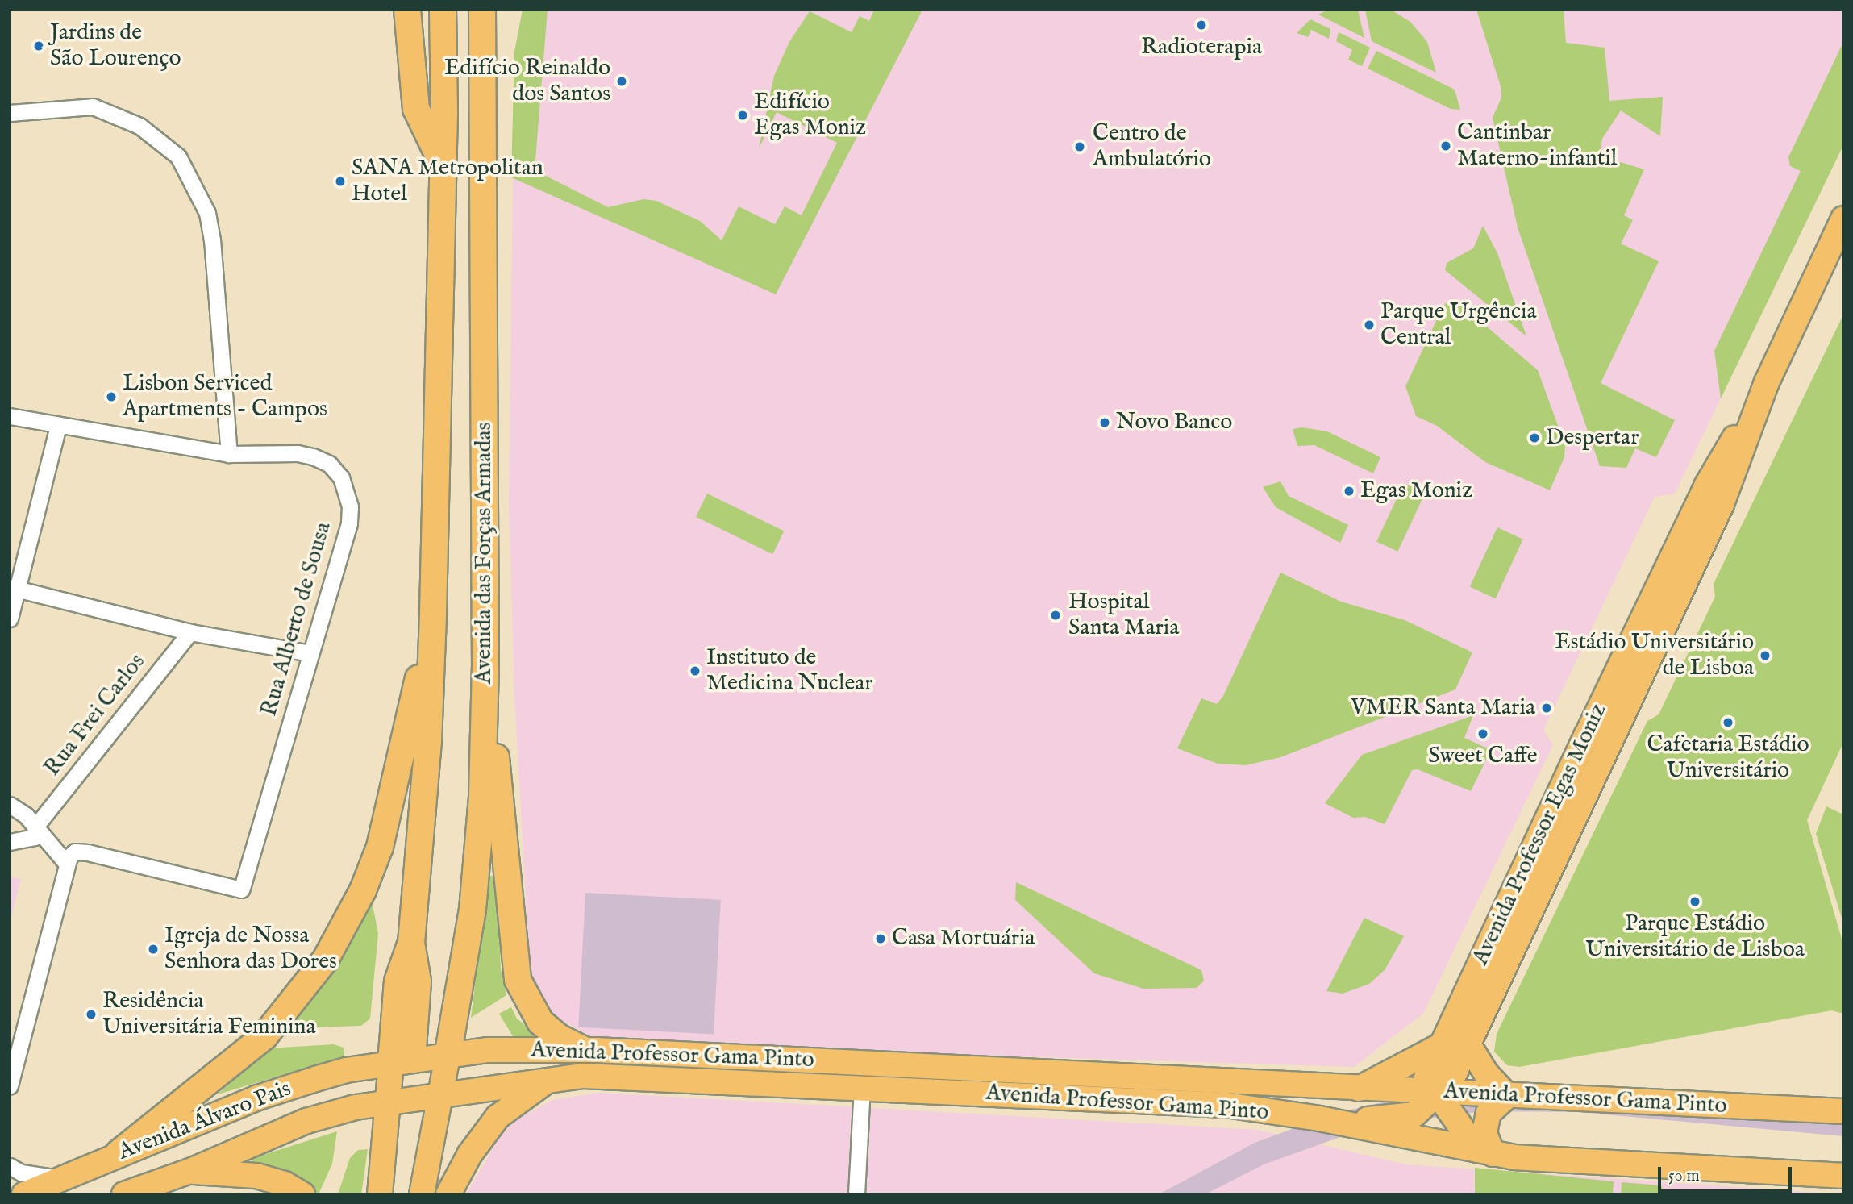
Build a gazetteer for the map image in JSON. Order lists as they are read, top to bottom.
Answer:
{
  "streets": {
    "highway": ["Avenida das Forças Armadas"],
    "main road": ["Avenida Professor Egas Moniz", "Avenida Professor Gama Pinto", "Avenida Álvaro Pais"],
    "street": ["Rua Alberto de Sousa", "Rua Frei Carlos"]
  },
  "crossings": [
    ["Avenida das Forças Armadas", "Avenida Professor Gama Pinto"],
    ["Avenida Professor Egas Moniz", "Avenida Professor Gama Pinto"],
    ["Avenida Professor Gama Pinto", "Avenida Álvaro Pais"]
  ],
  "places": [
    "Radioterapia",
    "Jardins de São Lourenço",
    "Edifício Reinaldo dos Santos",
    "Edifício Egas Moniz",
    "Cantinbar Materno-infantil",
    "Centro de Ambulatório",
    "SANA Metropolitan Hotel",
    "Parque Urgência Central",
    "Lisbon Serviced Apartments - Campos",
    "Novo Banco",
    "Despertar",
    "Egas Moniz",
    "Hospital Santa Maria",
    "Estádio Universitário de Lisboa",
    "Instituto de Medicina Nuclear",
    "VMER Santa Maria",
    "Cafetaria Estádio Universitário",
    "Sweet Caffe",
    "Parque Estádio Universitário de Lisboa",
    "Casa Mortuária",
    "Igreja de Nossa Senhora das Dores",
    "Residência Universitária Feminina"
  ],
  "scale_bar": "50 m"
}
